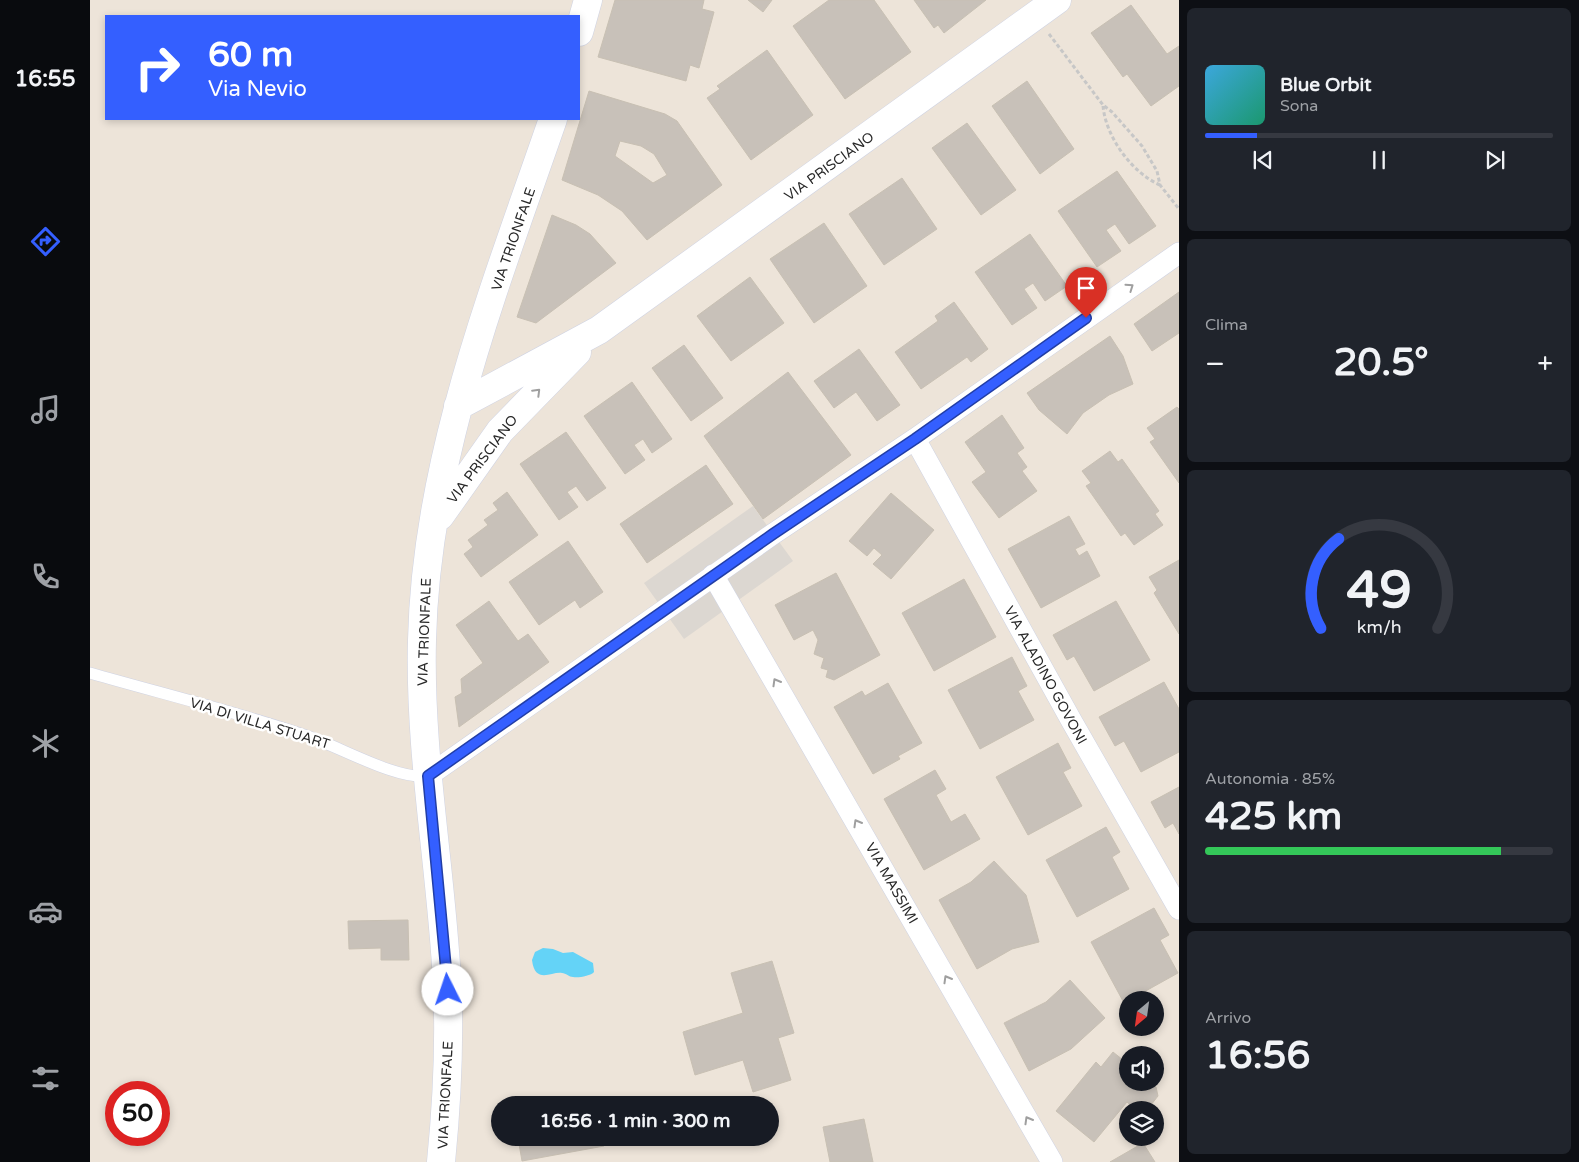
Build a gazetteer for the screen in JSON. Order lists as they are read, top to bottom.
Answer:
{
  "streets": {
    "main road": ["VIA PRISCIANO", "VIA TRIONFALE"],
    "street": ["VIA ALADINO GOVONI", "VIA MASSIMI"],
    "lane": ["VIA DI VILLA STUART"]
  },
  "crossings": [
    ["VIA PRISCIANO", "VIA TRIONFALE"],
    ["VIA TRIONFALE", "VIA DI VILLA STUART"]
  ],
  "one_way": ["VIA MASSIMI"],
  "north": "bottom left",
  "page": {
    "tabs": "16:55",
    "turn": ["60 m", "Via Nevio"],
    "song": ["Blue Orbit", "Sona"],
    "tile": [
      "Clima",
      ["Autonomia · 85%", "425 km"],
      ["Arrivo", "16:56"]
    ],
    "heat": ["−", "20.5°", "+"],
    "limit": "50",
    "trip": "16:56 · 1 min · 300 m",
    "gauge": ["49", "km/h"]
  }
}
